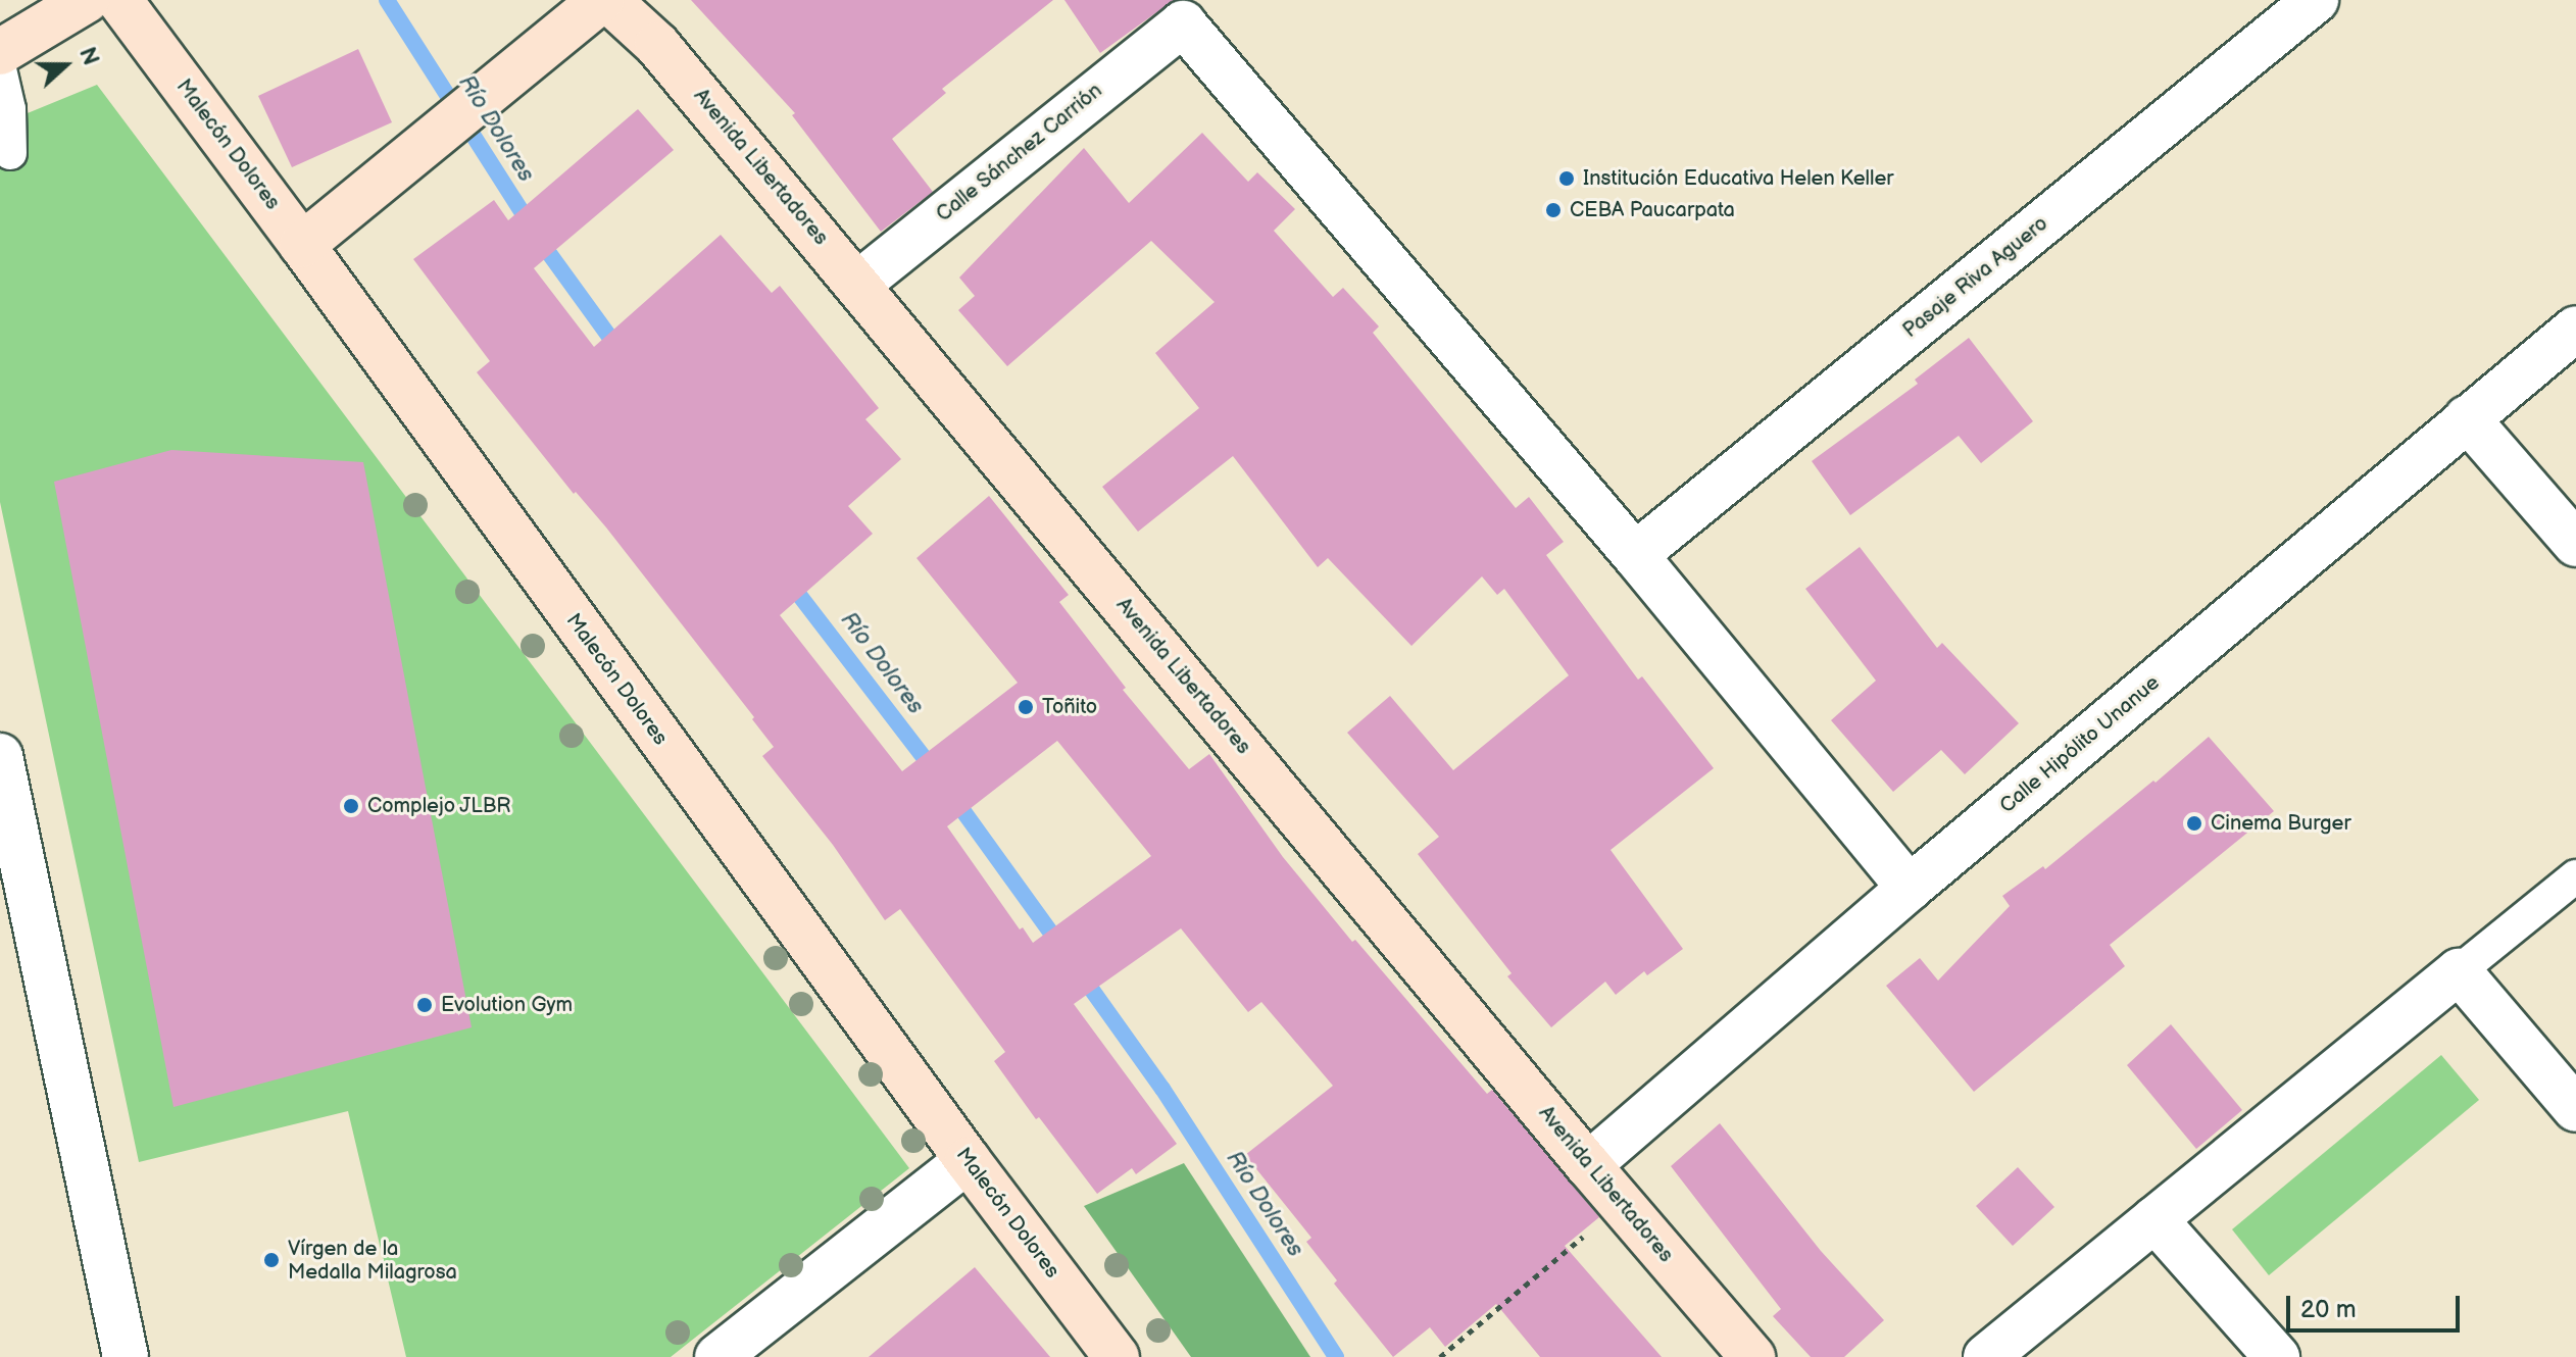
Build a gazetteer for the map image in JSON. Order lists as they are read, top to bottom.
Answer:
{
  "streets": {
    "street": [
      "Malecón Dolores",
      "Calle Sánchez Carrión",
      "Avenida Libertadores",
      "Pasaje Riva Aguero",
      "Calle Hipólito Unanue"
    ]
  },
  "crossings": [
    ["Calle Sánchez Carrión", "Avenida Libertadores"],
    ["Calle Sánchez Carrión", "Pasaje Riva Aguero"],
    ["Avenida Libertadores", "Calle Hipólito Unanue"]
  ],
  "water": ["Río Dolores"],
  "places": [
    "Institución Educativa Helen Keller",
    "CEBA Paucarpata",
    "Toñito",
    "Complejo JLBR",
    "Cinema Burger",
    "Evolution Gym",
    "Vírgen de la Medalla Milagrosa"
  ],
  "scale_bar": "20 m",
  "north": "right"
}
